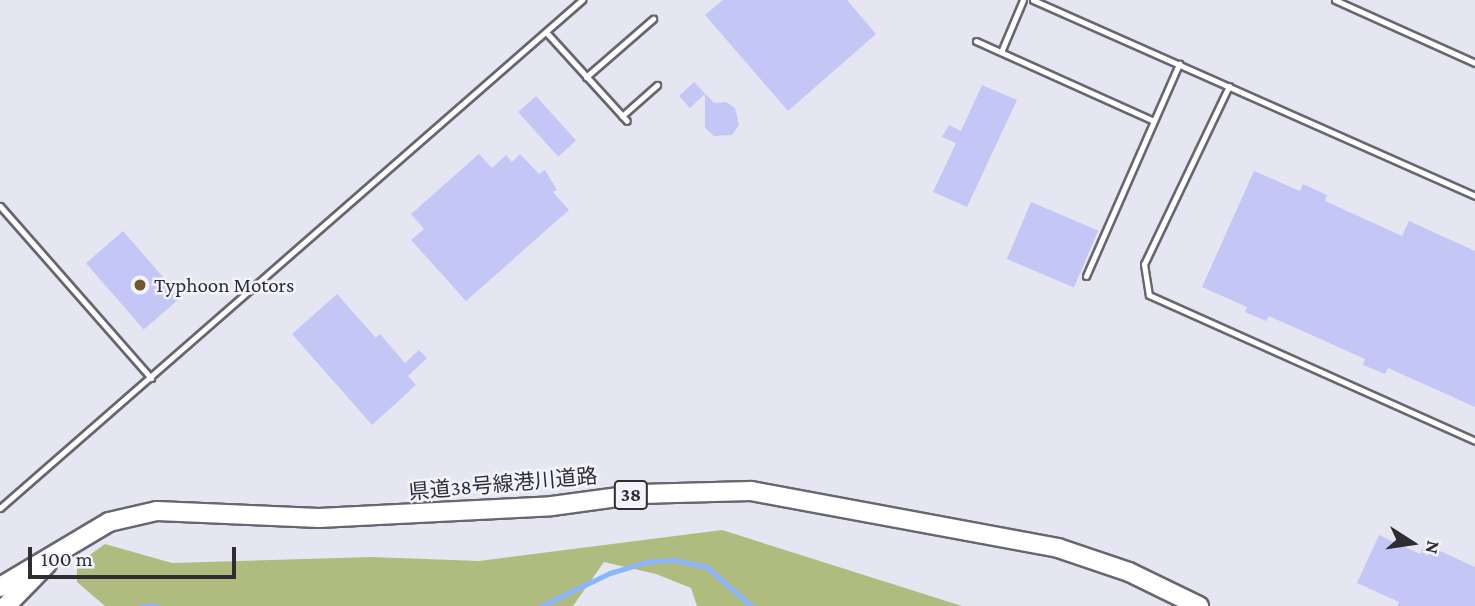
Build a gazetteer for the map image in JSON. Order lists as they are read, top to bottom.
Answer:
{
  "streets": {
    "main road": ["県道38号線港川道路", "38"]
  },
  "places": ["Typhoon Motors"],
  "scale_bar": "100 m",
  "north": "right"
}
